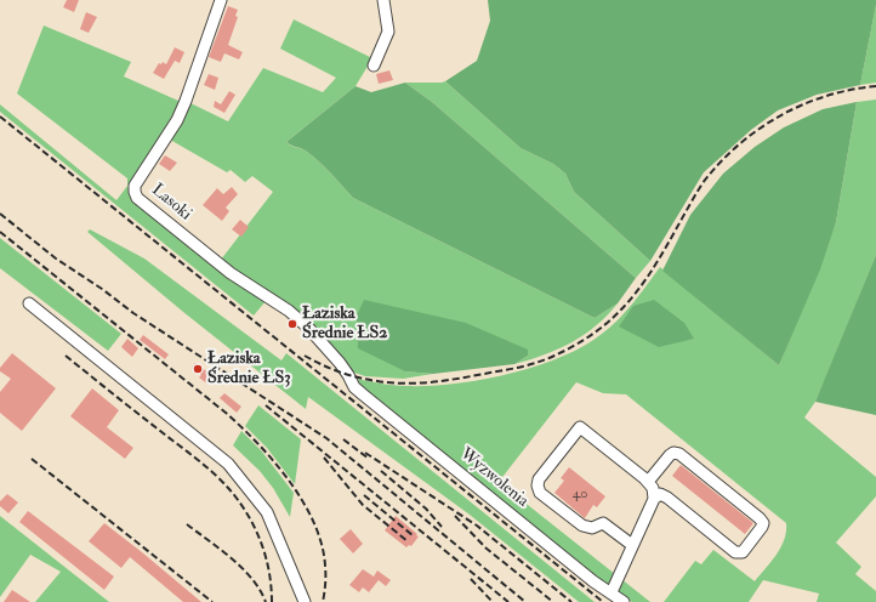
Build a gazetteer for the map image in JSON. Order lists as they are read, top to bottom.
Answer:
{
  "streets": {
    "street": ["Lasoki", "Wyzwolenia"]
  },
  "crossings": [
    ["Lasoki", "Wyzwolenia"]
  ],
  "places": ["Łaziska Średnie ŁS2", "Łaziska Średnie ŁS3"],
  "house_numbers": ["40"]
}
